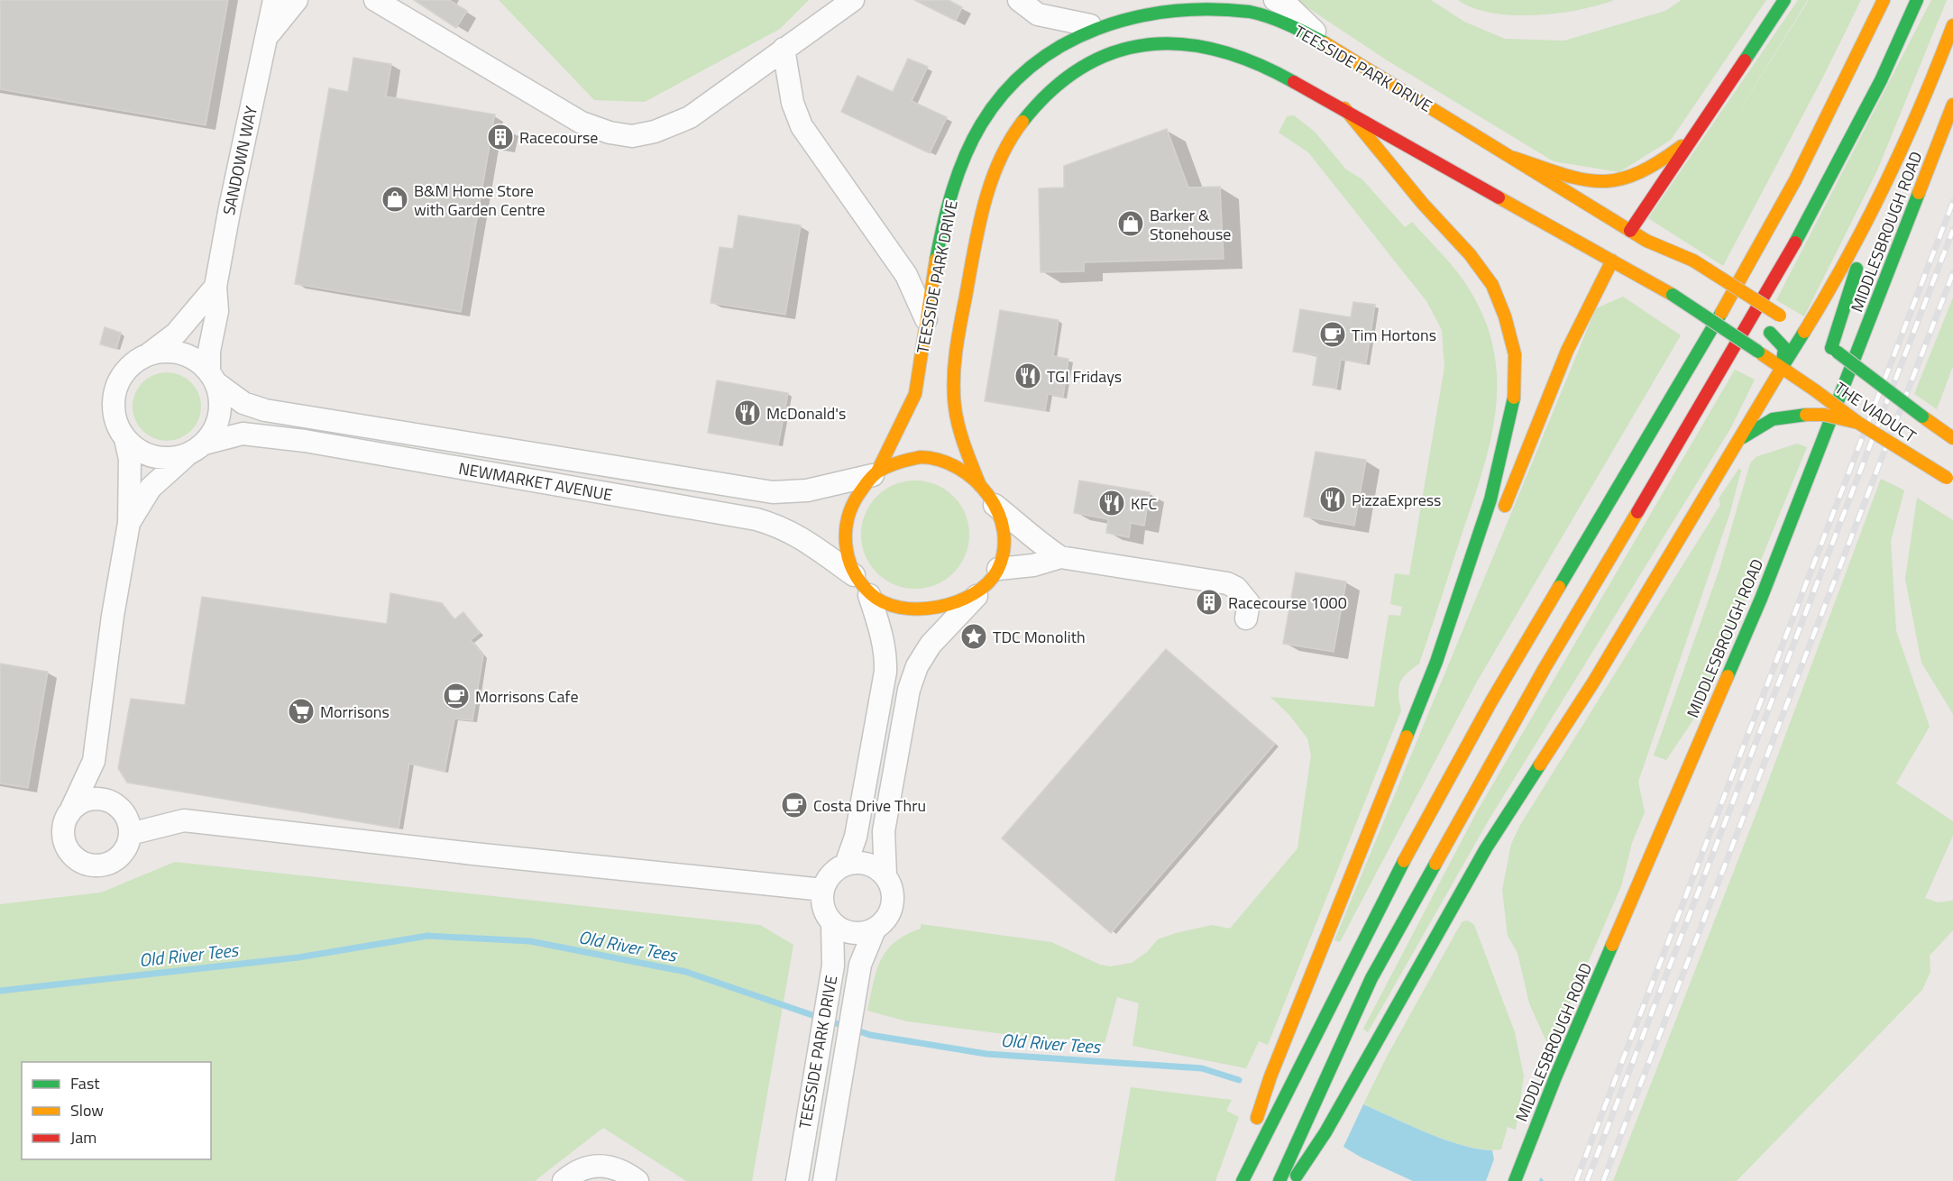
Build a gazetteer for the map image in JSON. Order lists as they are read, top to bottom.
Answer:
{
  "streets": {
    "main road": ["TEESSIDE PARK DRIVE", "MIDDLESBROUGH ROAD", "THE VIADUCT"],
    "street": ["SANDOWN WAY", "NEWMARKET AVENUE"]
  },
  "crossings": [
    ["TEESSIDE PARK DRIVE", "THE VIADUCT"],
    ["TEESSIDE PARK DRIVE", "NEWMARKET AVENUE"],
    ["SANDOWN WAY", "NEWMARKET AVENUE"]
  ],
  "water": ["Old River Tees"],
  "places": {
    "building": ["Racecourse", "Racecourse 1000"],
    "shop": ["B&M Home Store with Garden Centre", "Barker & Stonehouse"],
    "cafe": ["Tim Hortons", "Morrisons Cafe", "Costa Drive Thru"],
    "restaurant": [
      "TGI Fridays",
      "McDonald's",
      "PizzaExpress",
      "KFC"
    ],
    "place": ["TDC Monolith"],
    "supermarket": ["Morrisons"]
  },
  "legend": ["Fast", "Slow", "Jam"]
}
